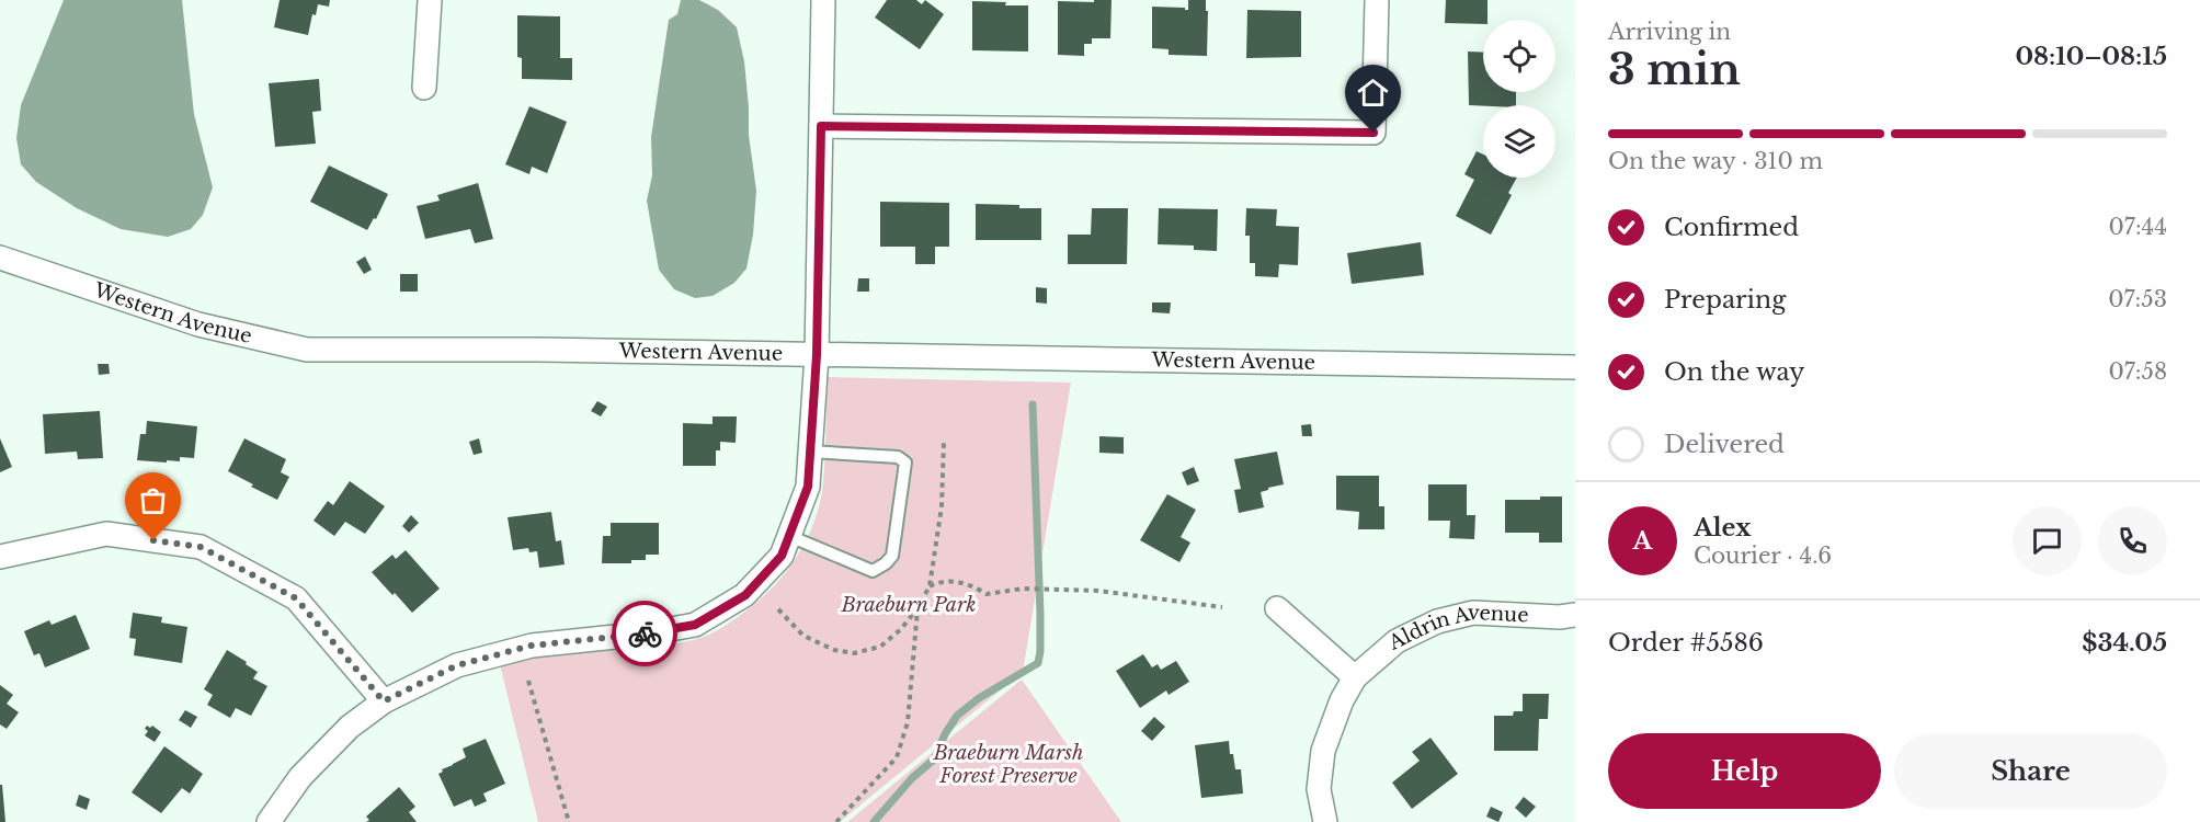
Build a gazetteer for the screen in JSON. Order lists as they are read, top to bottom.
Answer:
{
  "streets": {
    "street": ["Western Avenue", "Aldrin Avenue"]
  },
  "parks": ["Braeburn Park", "Braeburn Marsh Forest Preserve"],
  "page": {
    "heading": ["3 min", "Arriving in", "08:10–08:15"],
    "panel": [
      "Alex",
      "Courier · 4.6",
      "Order #5586",
      "$34.05"
    ],
    "bar": "On the way · 310 m",
    "list": [
      ["Confirmed", "07:44"],
      ["Preparing", "07:53"],
      ["On the way", "07:58"],
      "Delivered"
    ],
    "round": "A",
    "buttons": ["Help", "Share"]
  }
}
